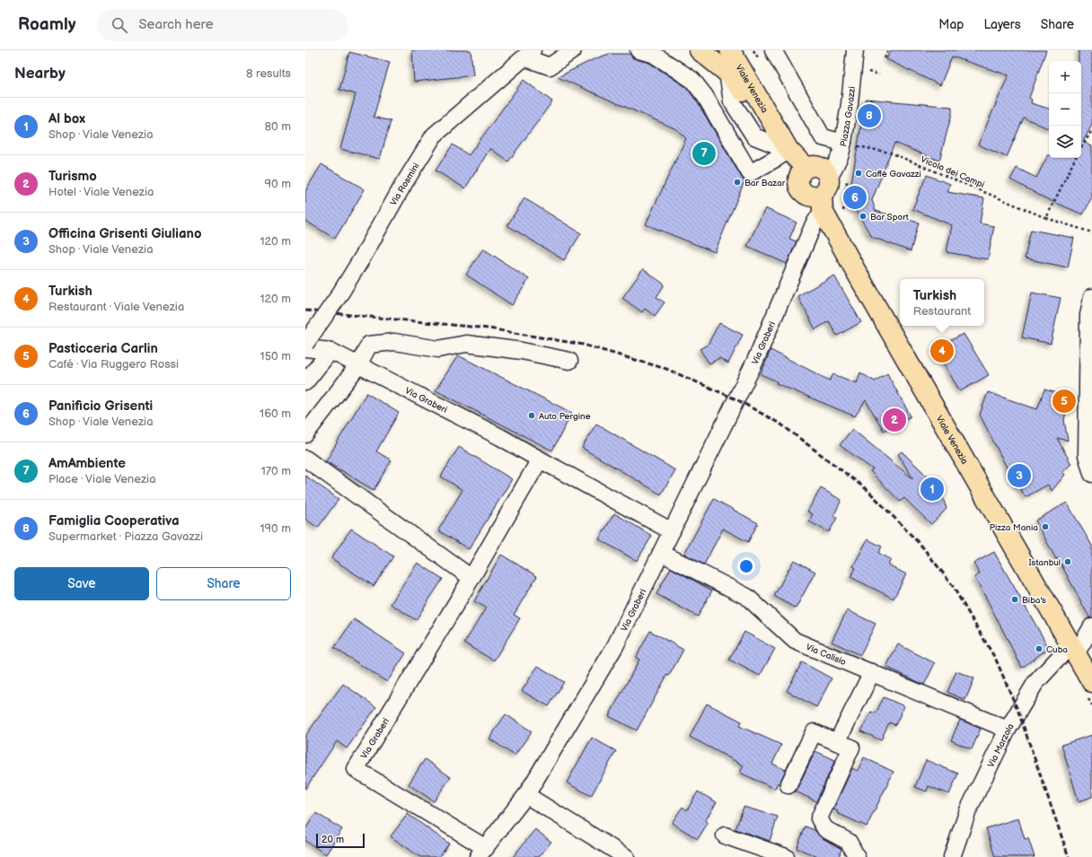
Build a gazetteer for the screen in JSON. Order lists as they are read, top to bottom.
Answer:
{
  "streets": {
    "main road": ["Viale Venezia"],
    "street": [
      "Piazza Gavazzi",
      "Via Rosmini",
      "Via Graberi",
      "Via Calisio",
      "Via Marzola"
    ],
    "path": ["Vicolo dei Campi"]
  },
  "crossings": [
    ["Viale Venezia", "Piazza Gavazzi"],
    ["Viale Venezia", "Via Graberi"],
    ["Viale Venezia", "Via Marzola"],
    ["Piazza Gavazzi", "Vicolo dei Campi"],
    ["Piazza Gavazzi", "Via Graberi"],
    ["Via Graberi", "Via Calisio"],
    ["Via Calisio", "Via Marzola"]
  ],
  "places": [
    "Caffè Gavazzi",
    "Bar Bazar",
    "Bar Sport",
    "Auto Pergine",
    "Pizza Mania",
    "Istanbul",
    "Biba's",
    "Cuba"
  ],
  "scale_bar": "20 m",
  "page": {
    "header": "Roamly",
    "search": "Search here",
    "nav": ["Map", "Layers", "Share"],
    "heading": ["Nearby", "8 results"],
    "map_buttons": ["+", "−"],
    "list": [
      {
        "mark": "1",
        "name": "Al box",
        "note": "Shop · Viale Venezia",
        "value": "80 m"
      },
      {
        "mark": "2",
        "name": "Turismo",
        "note": "Hotel · Viale Venezia",
        "value": "90 m"
      },
      {
        "mark": "3",
        "name": "Officina Grisenti Giuliano",
        "note": "Shop · Viale Venezia",
        "value": "120 m"
      },
      {
        "mark": "4",
        "name": "Turkish",
        "note": "Restaurant · Viale Venezia",
        "value": "120 m"
      },
      {
        "mark": "5",
        "name": "Pasticceria Carlin",
        "note": "Café · Via Ruggero Rossi",
        "value": "150 m"
      },
      {
        "mark": "6",
        "name": "Panificio Grisenti",
        "note": "Shop · Viale Venezia",
        "value": "160 m"
      },
      {
        "mark": "7",
        "name": "AmAmbiente",
        "note": "Place · Viale Venezia",
        "value": "170 m"
      },
      {
        "mark": "8",
        "name": "Famiglia Cooperativa",
        "note": "Supermarket · Piazza Gavazzi",
        "value": "190 m"
      }
    ],
    "pins": [
      "8",
      "7",
      "6",
      "4",
      "5",
      "2",
      "3",
      "1"
    ],
    "popup": ["Turkish", "Restaurant"],
    "buttons": ["Save", "Share"],
    "scale": "20 m"
  }
}
